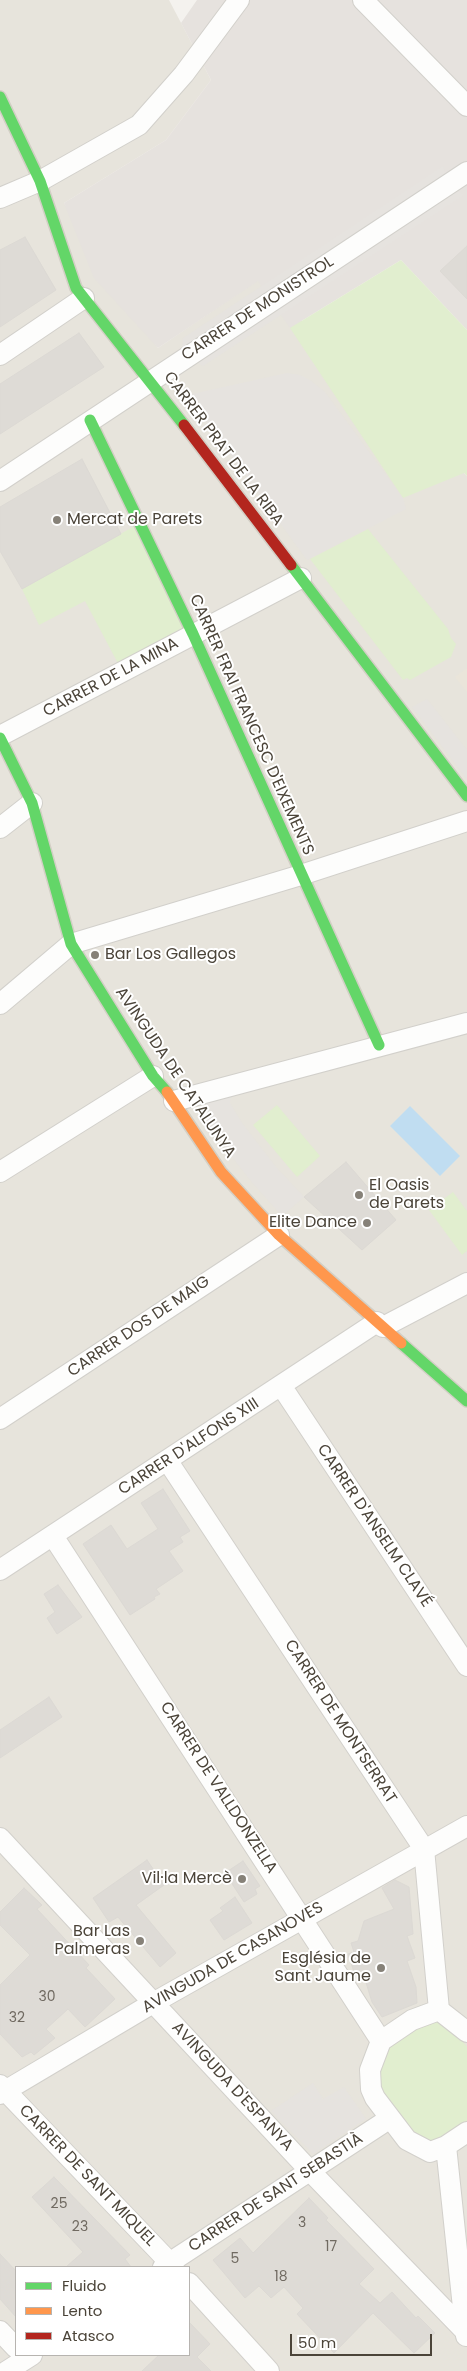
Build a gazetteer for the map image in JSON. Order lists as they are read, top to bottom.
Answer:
{
  "streets": {
    "street": [
      "CARRER DE MONISTROL",
      "CARRER PRAT DE LA RIBA",
      "CARRER DE LA MINA",
      "CARRER FRAI FRANCESC D'EIXEMENTS",
      "AVINGUDA DE CATALUNYA",
      "CARRER DOS DE MAIG",
      "CARRER D'ALFONS XIII",
      "CARRER D'ANSELM CLAVÉ",
      "CARRER DE MONTSERRAT",
      "CARRER DE VALLDONZELLA",
      "AVINGUDA DE CASANOVES",
      "AVINGUDA D'ESPANYA",
      "CARRER DE SANT MIQUEL",
      "CARRER DE SANT SEBASTIÀ"
    ]
  },
  "crossings": [
    ["CARRER DE MONISTROL", "CARRER PRAT DE LA RIBA"],
    ["CARRER DE MONISTROL", "CARRER FRAI FRANCESC D'EIXEMENTS"],
    ["CARRER PRAT DE LA RIBA", "CARRER DE LA MINA"],
    ["CARRER DE LA MINA", "CARRER FRAI FRANCESC D'EIXEMENTS"],
    ["CARRER DE LA MINA", "AVINGUDA DE CATALUNYA"],
    ["AVINGUDA DE CATALUNYA", "CARRER DOS DE MAIG"],
    ["AVINGUDA DE CATALUNYA", "CARRER D'ALFONS XIII"],
    ["CARRER D'ALFONS XIII", "CARRER D'ANSELM CLAVÉ"],
    ["CARRER D'ALFONS XIII", "CARRER DE MONTSERRAT"],
    ["CARRER D'ALFONS XIII", "CARRER DE VALLDONZELLA"],
    ["CARRER DE MONTSERRAT", "AVINGUDA DE CASANOVES"],
    ["CARRER DE VALLDONZELLA", "AVINGUDA DE CASANOVES"],
    ["AVINGUDA DE CASANOVES", "AVINGUDA D'ESPANYA"],
    ["AVINGUDA DE CASANOVES", "CARRER DE SANT MIQUEL"],
    ["AVINGUDA D'ESPANYA", "CARRER DE SANT SEBASTIÀ"],
    ["CARRER DE SANT MIQUEL", "CARRER DE SANT SEBASTIÀ"]
  ],
  "places": [
    "Mercat de Parets",
    "Bar Los Gallegos",
    "El Oasis de Parets",
    "Elite Dance",
    "Vil·la Mercè",
    "Bar Las Palmeras",
    "Església de Sant Jaume"
  ],
  "house_numbers": [
    "30",
    "32",
    "25",
    "3",
    "23",
    "17",
    "5",
    "18"
  ],
  "legend": ["Fluido", "Lento", "Atasco"],
  "scale_bar": "50 m"
}
